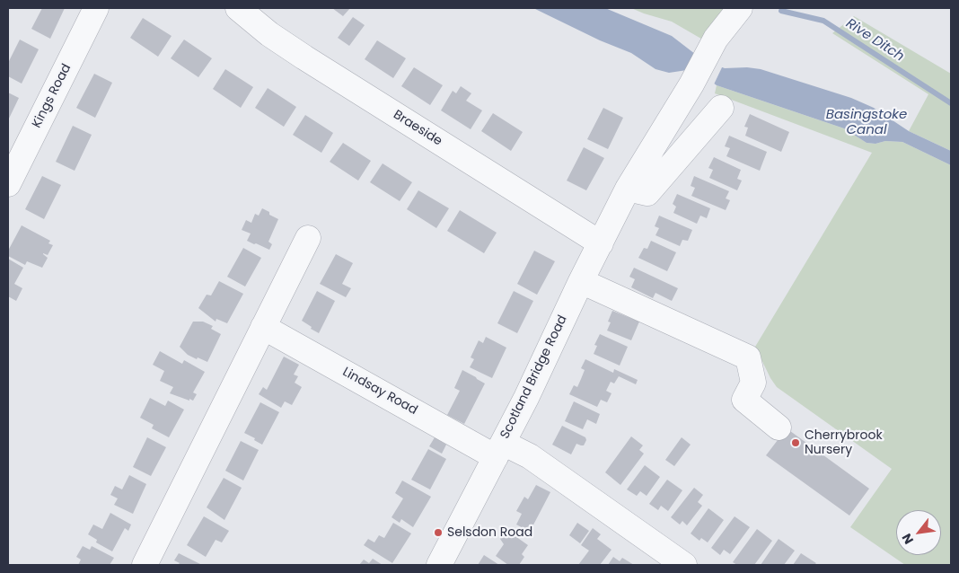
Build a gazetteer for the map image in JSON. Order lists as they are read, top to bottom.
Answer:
{
  "streets": {
    "street": [
      "Kings Road",
      "Braeside",
      "Scotland Bridge Road",
      "Lindsay Road"
    ]
  },
  "crossings": [
    ["Braeside", "Scotland Bridge Road"],
    ["Scotland Bridge Road", "Lindsay Road"]
  ],
  "water": ["Rive Ditch", "Basingstoke Canal"],
  "places": ["Cherrybrook Nursery", "Selsdon Road"],
  "north": "bottom left"
}
